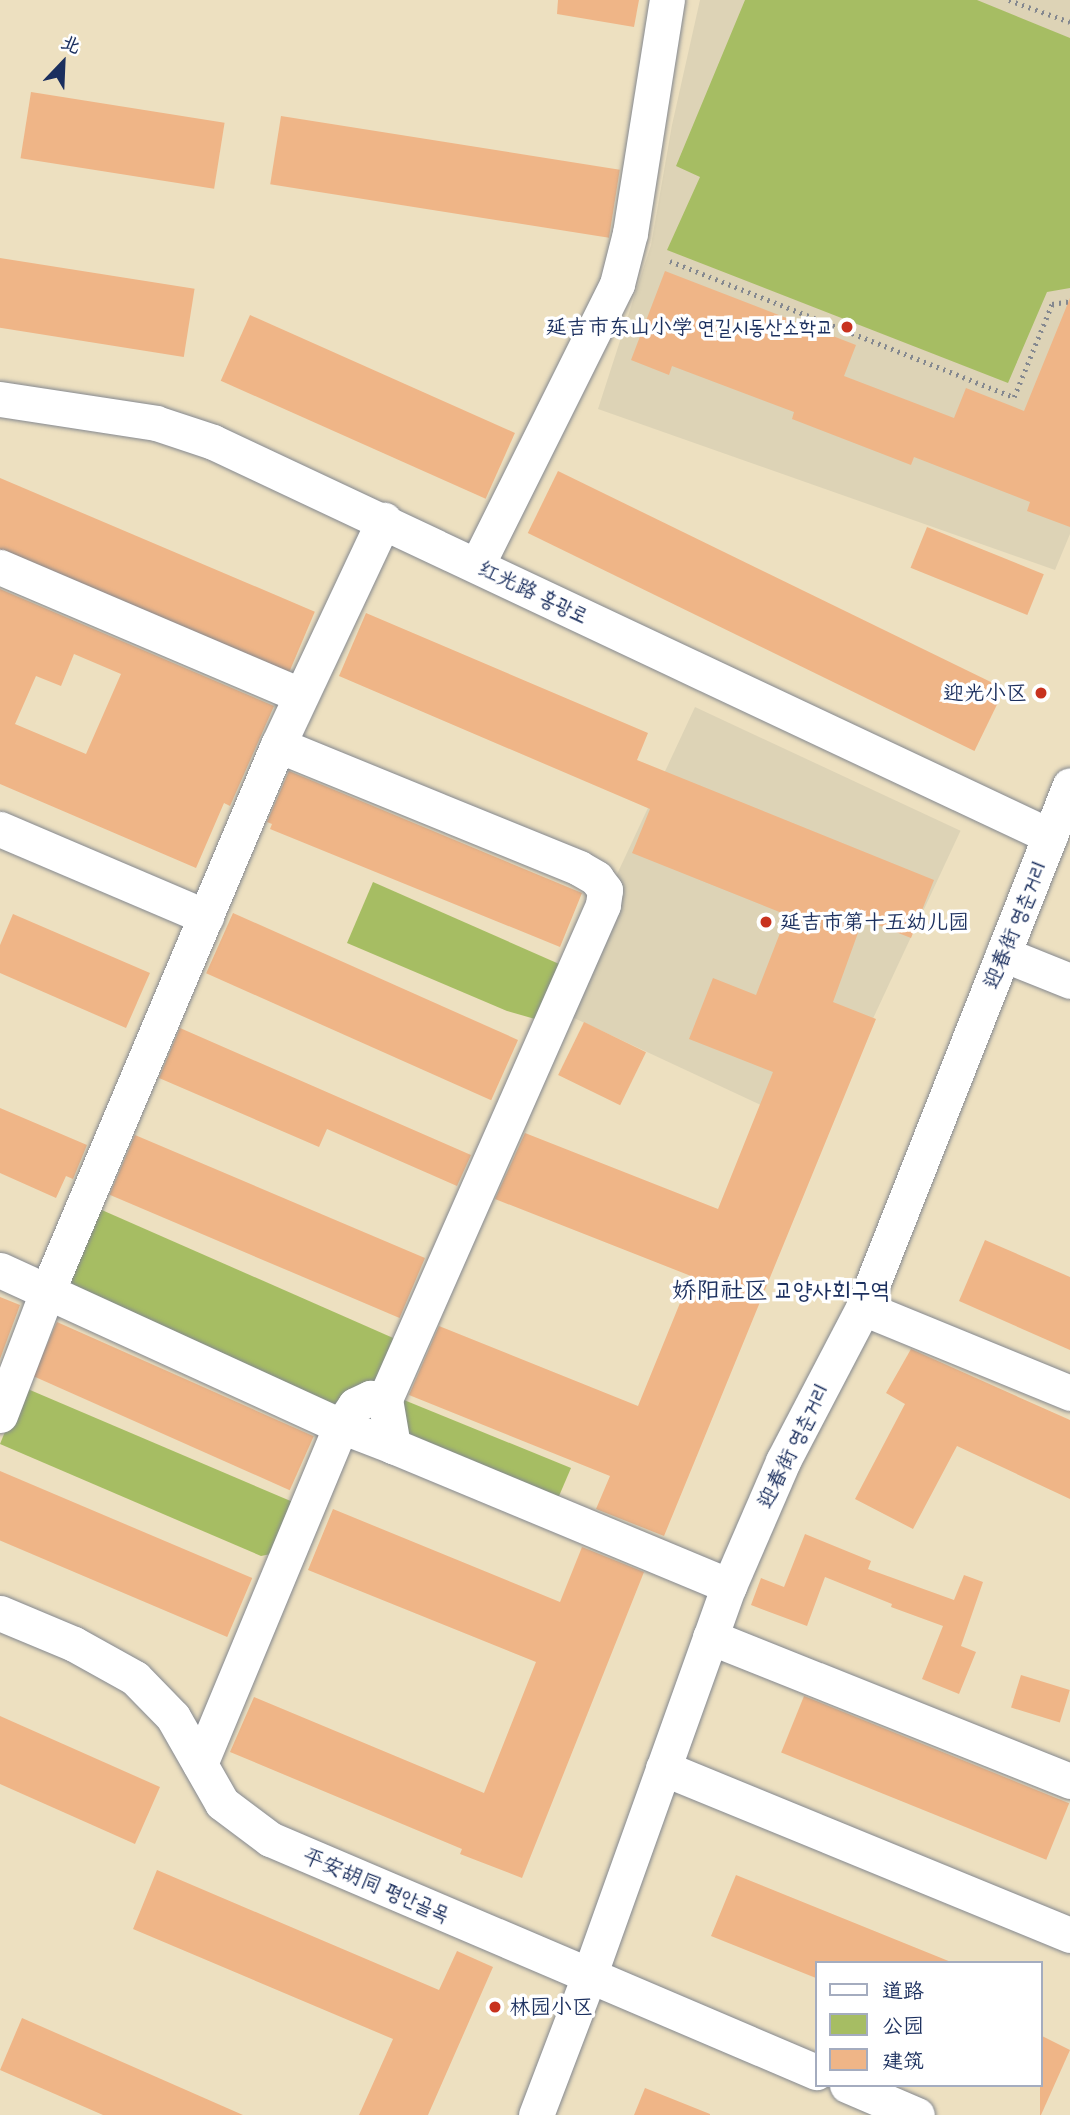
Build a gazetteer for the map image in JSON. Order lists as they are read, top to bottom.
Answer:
{
  "streets": {
    "street": ["红光路 홍광로", "迎春街 영춘거리", "平安胡同 평안골목"]
  },
  "crossings": [
    ["红光路 홍광로", "迎春街 영춘거리"],
    ["迎春街 영춘거리", "平安胡同 평안골목"]
  ],
  "districts": ["娇阳社区 교양사회구역"],
  "places": [
    "延吉市东山小学 연길시동산소학교",
    "迎光小区",
    "延吉市第十五幼儿园",
    "林园小区"
  ],
  "legend": ["道路", "公园", "建筑"],
  "north": "top right"
}
